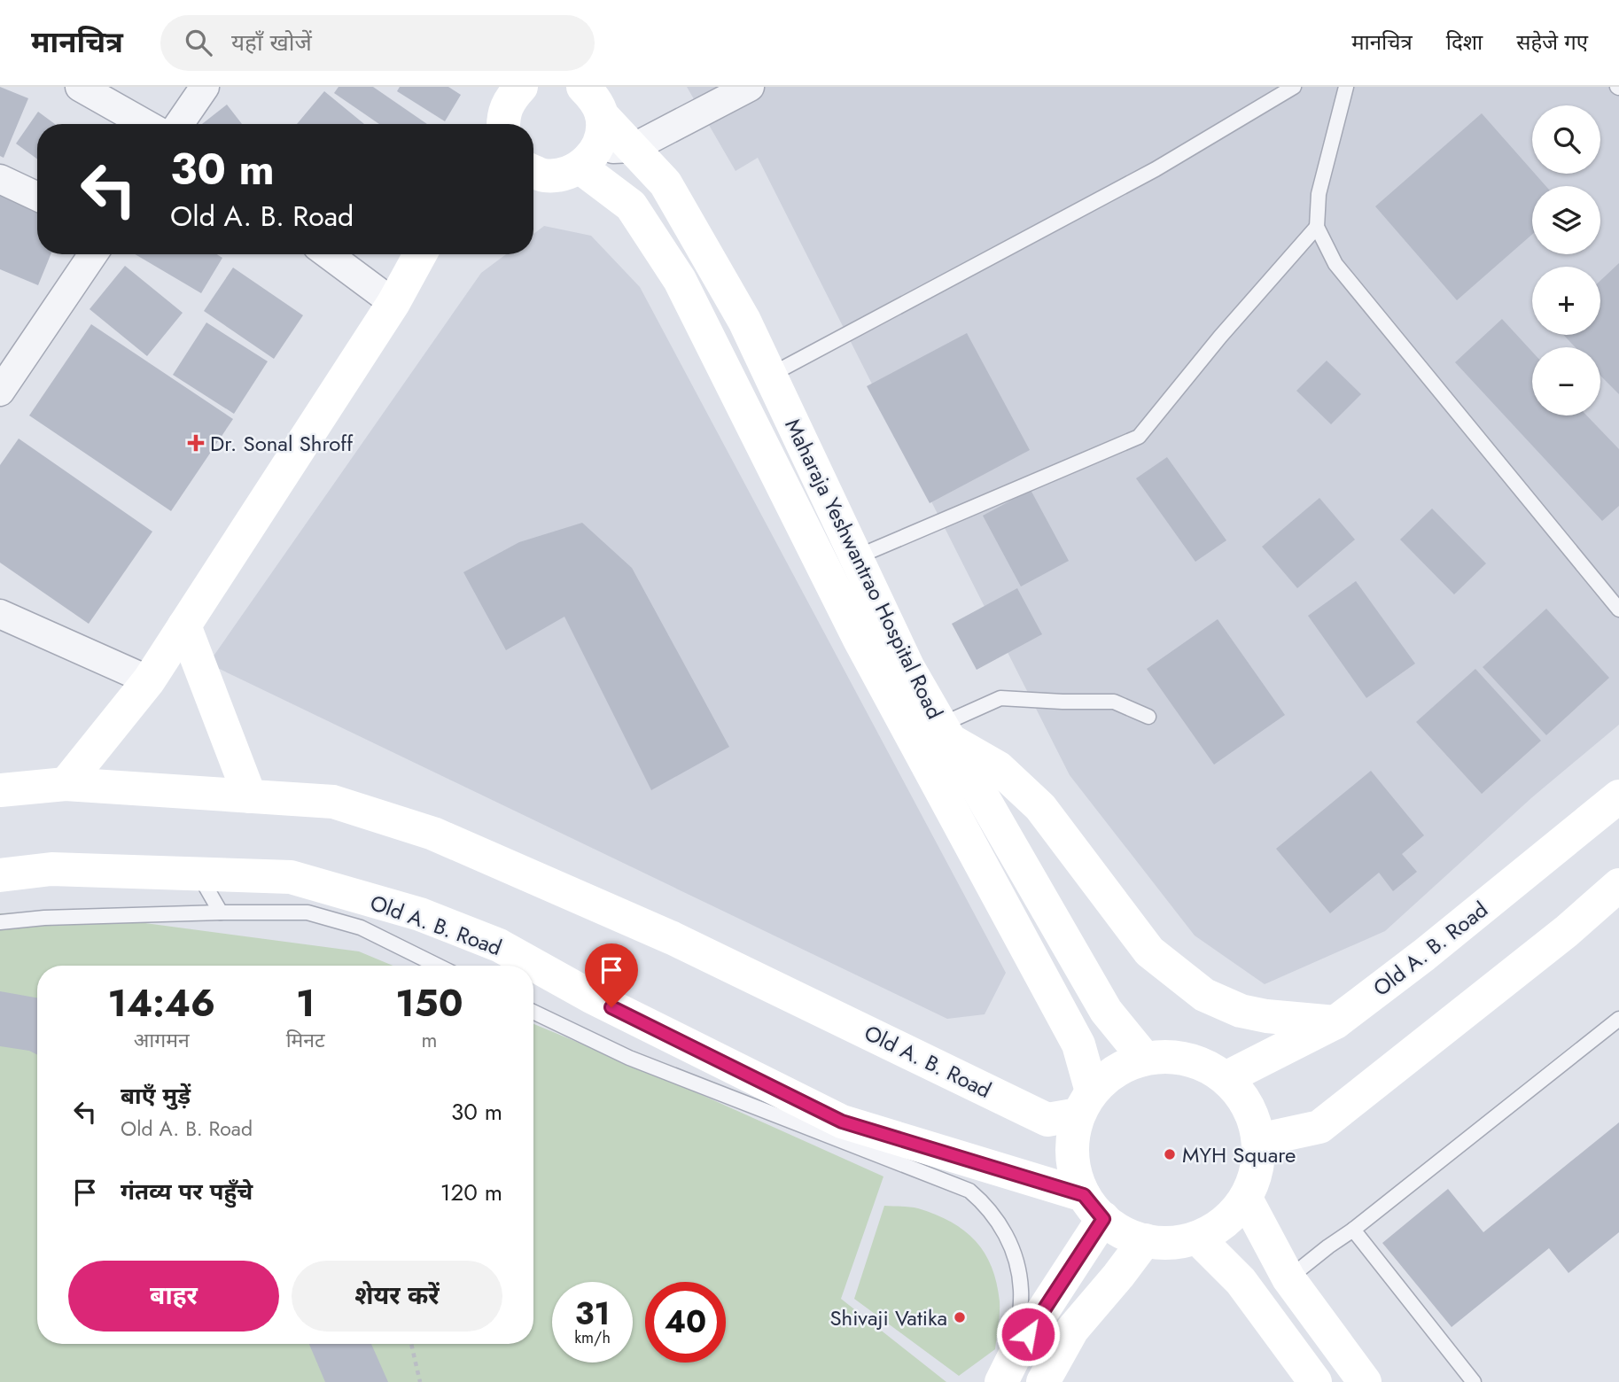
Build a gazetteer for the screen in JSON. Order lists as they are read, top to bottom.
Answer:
{
  "streets": {
    "main road": ["Maharaja Yeshwantrao Hospital Road", "Old A. B. Road"]
  },
  "crossings": [
    ["Maharaja Yeshwantrao Hospital Road", "Old A. B. Road"]
  ],
  "places": {
    "health": ["Dr. Sonal Shroff"],
    "other": ["MYH Square", "Shivaji Vatika"]
  },
  "page": {
    "header": "मानचित्र",
    "search": "यहाँ खोजें",
    "nav": ["मानचित्र", "दिशा", "सहेजे गए"],
    "map_buttons": ["+", "−"],
    "turn": ["30 m", "Old A. B. Road"],
    "eta": [
      "14:46",
      "आगमन",
      "1",
      "मिनट",
      "150",
      "m"
    ],
    "list": [
      {
        "name": "बाएँ मुड़ें",
        "note": "Old A. B. Road",
        "value": "30 m"
      },
      {
        "name": "गंतव्य पर पहुँचे",
        "value": "120 m"
      }
    ],
    "buttons": ["बाहर", "शेयर करें"],
    "speed": "31 km/h",
    "limit": "40"
  }
}
